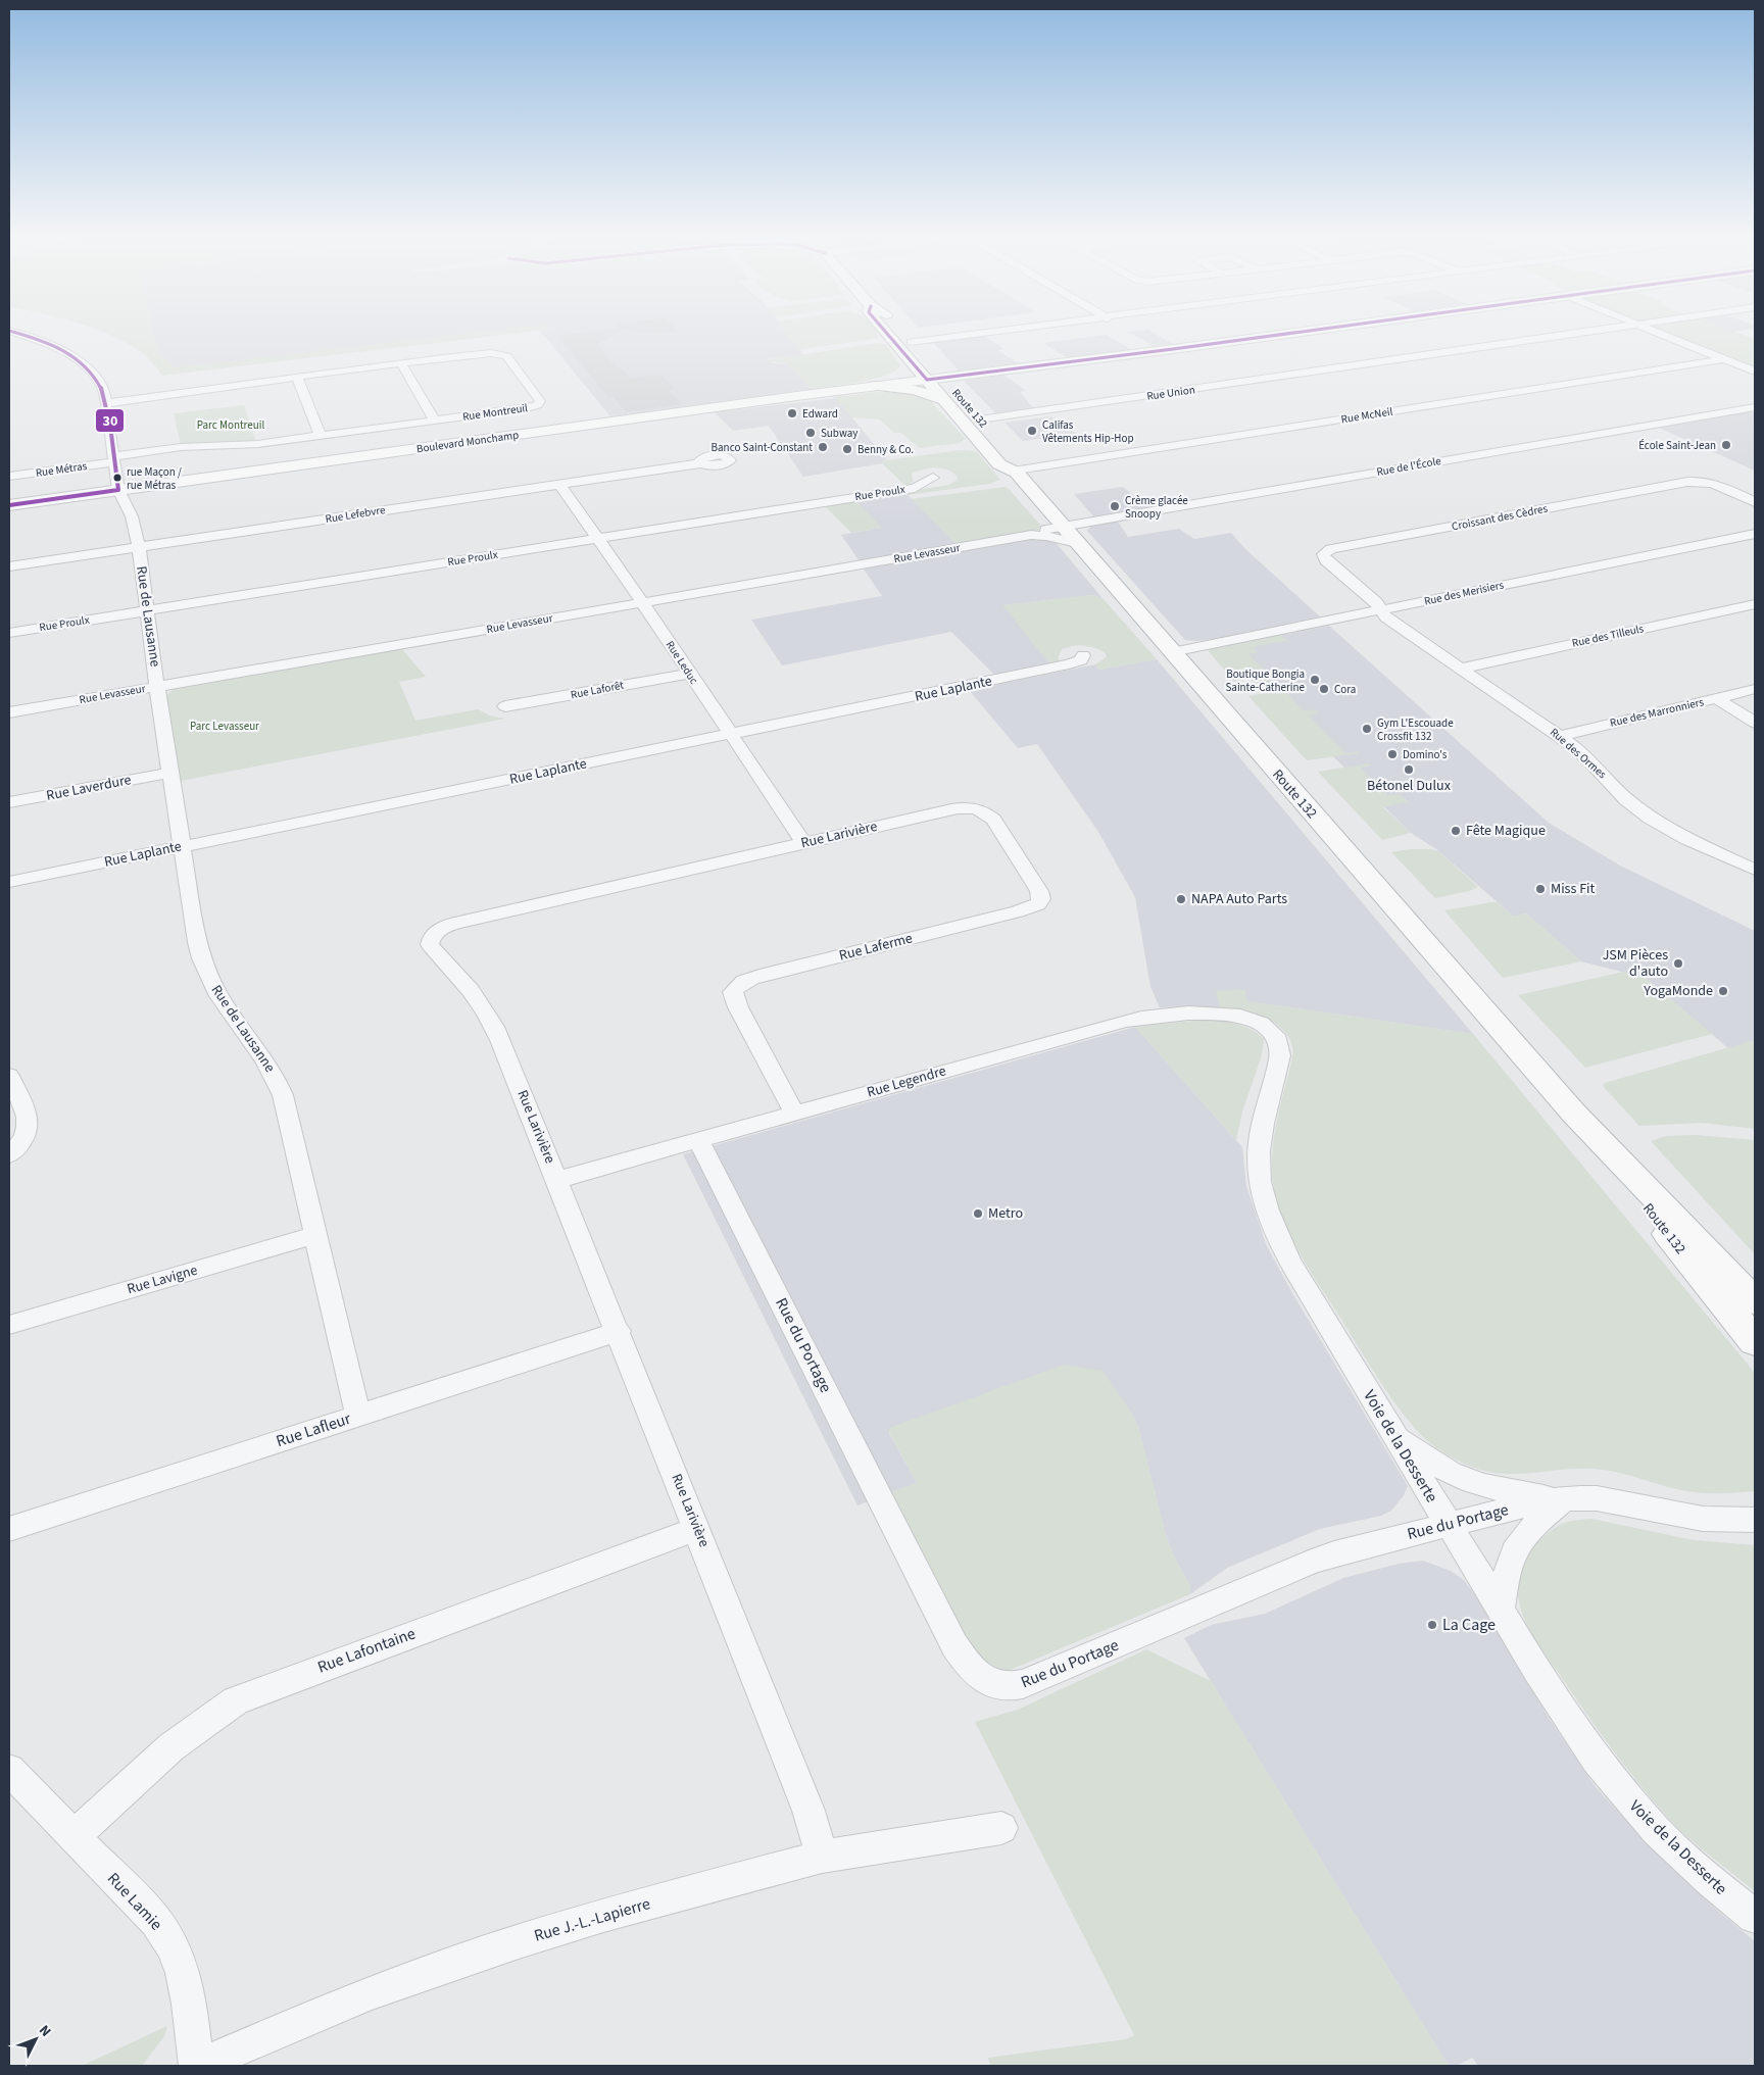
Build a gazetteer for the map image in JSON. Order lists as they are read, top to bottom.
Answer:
{
  "streets": {
    "main road": ["Route 132", "Boulevard Monchamp"],
    "street": [
      "Rue Union",
      "Rue Montreuil",
      "Rue McNeil",
      "Rue de l'École",
      "Rue Métras",
      "Rue Proulx",
      "Rue Lefebvre",
      "Croissant des Cèdres",
      "Rue Levasseur",
      "Rue des Merisiers",
      "Rue de Lausanne",
      "Rue des Tilleuls",
      "Rue Leduc",
      "Rue Laplante",
      "Rue Laforêt",
      "Rue des Marronniers",
      "Rue des Ormes",
      "Rue Laverdure",
      "Rue Larivière",
      "Rue Laferme",
      "Rue Legendre",
      "Rue Lavigne",
      "Rue du Portage",
      "Rue Lafleur",
      "Voie de la Desserte",
      "Rue Lafontaine",
      "Rue Lamie",
      "Rue J.-L.-Lapierre"
    ]
  },
  "crossings": [
    ["Rue Union", "Route 132"],
    ["Route 132", "Rue McNeil"],
    ["Route 132", "Boulevard Monchamp"],
    ["Route 132", "Rue de l'École"],
    ["Route 132", "Rue Levasseur"],
    ["Route 132", "Rue des Merisiers"],
    ["Rue Montreuil", "Rue Métras"],
    ["Rue Montreuil", "Rue de Lausanne"],
    ["Boulevard Monchamp", "Rue de Lausanne"],
    ["Rue de l'École", "Rue Levasseur"],
    ["Rue Métras", "Rue de Lausanne"],
    ["Rue Proulx", "Rue de Lausanne"],
    ["Rue Proulx", "Rue Leduc"],
    ["Rue Lefebvre", "Rue de Lausanne"],
    ["Rue Lefebvre", "Rue Leduc"],
    ["Croissant des Cèdres", "Rue des Merisiers"],
    ["Croissant des Cèdres", "Rue des Ormes"],
    ["Rue Levasseur", "Rue de Lausanne"],
    ["Rue Levasseur", "Rue Leduc"],
    ["Rue des Merisiers", "Rue des Ormes"],
    ["Rue de Lausanne", "Rue Laplante"],
    ["Rue de Lausanne", "Rue Laverdure"],
    ["Rue de Lausanne", "Rue Lavigne"],
    ["Rue de Lausanne", "Rue Lafleur"],
    ["Rue des Tilleuls", "Rue des Ormes"],
    ["Rue Leduc", "Rue Laplante"],
    ["Rue Leduc", "Rue Laforêt"],
    ["Rue Leduc", "Rue Larivière"],
    ["Rue des Marronniers", "Rue des Ormes"],
    ["Rue Larivière", "Rue Laferme"],
    ["Rue Larivière", "Rue Legendre"],
    ["Rue Larivière", "Rue Lafleur"],
    ["Rue Larivière", "Rue Lafontaine"],
    ["Rue Larivière", "Rue J.-L.-Lapierre"],
    ["Rue Laferme", "Rue Legendre"],
    ["Rue Legendre", "Rue du Portage"],
    ["Rue Legendre", "Voie de la Desserte"],
    ["Rue du Portage", "Voie de la Desserte"],
    ["Rue Lafontaine", "Rue Lamie"],
    ["Rue Lamie", "Rue J.-L.-Lapierre"]
  ],
  "parks": ["Parc Montreuil", "Parc Levasseur"],
  "places": [
    "Edward",
    "Califas Vêtements Hip-Hop",
    "Subway",
    "École Saint-Jean",
    "Banco Saint-Constant",
    "Benny & Co.",
    "rue Maçon / rue Métras",
    "Crème glacée Snoopy",
    "Boutique Bongia Sainte-Catherine",
    "Cora",
    "Gym L'Escouade Crossfit 132",
    "Domino's",
    "Bétonel Dulux",
    "Fête Magique",
    "Miss Fit",
    "NAPA Auto Parts",
    "JSM Pièces d'auto",
    "YogaMonde",
    "Metro",
    "La Cage"
  ],
  "lines": ["transit line 30"],
  "north": "top right"
}
